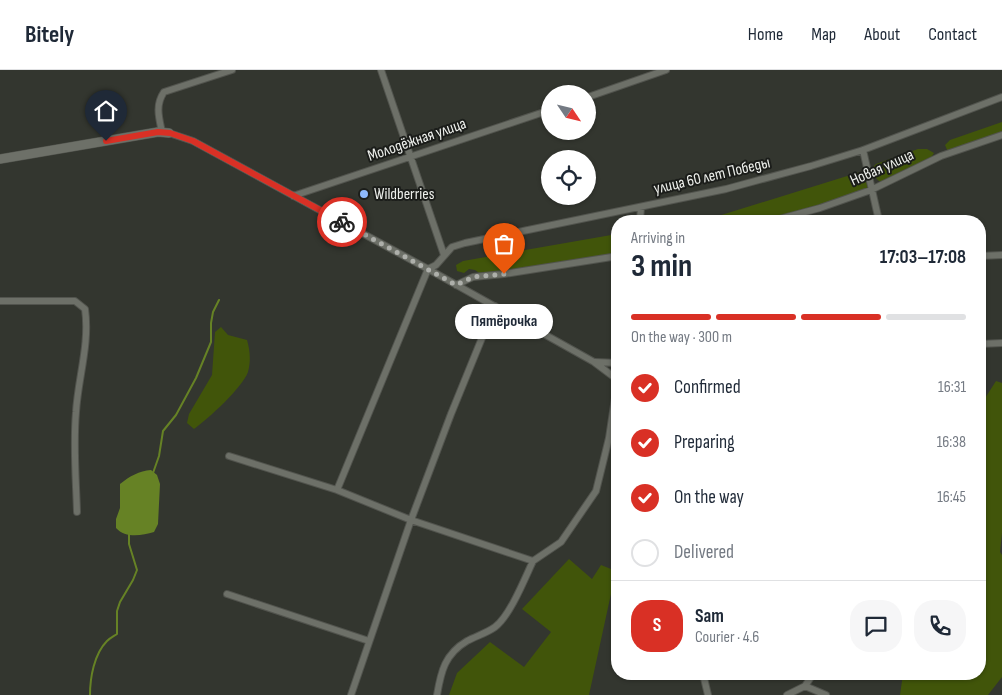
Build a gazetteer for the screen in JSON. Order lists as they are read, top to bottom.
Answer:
{
  "streets": {
    "street": ["Молодёжная улица", "Новая улица", "улица 60 лет Победы"]
  },
  "places": ["Wildberries", "Пятёрочка"],
  "north": "bottom right",
  "page": {
    "header": "Bitely",
    "nav": [
      "Home",
      "Map",
      "About",
      "Contact"
    ],
    "heading": ["3 min", "Arriving in", "17:03–17:08"],
    "panel": ["Sam", "Courier · 4.6"],
    "bar": "On the way · 300 m",
    "bubble": "Пятёрочка",
    "list": [
      ["Confirmed", "16:31"],
      ["Preparing", "16:38"],
      ["On the way", "16:45"],
      "Delivered"
    ],
    "round": "S"
  }
}
